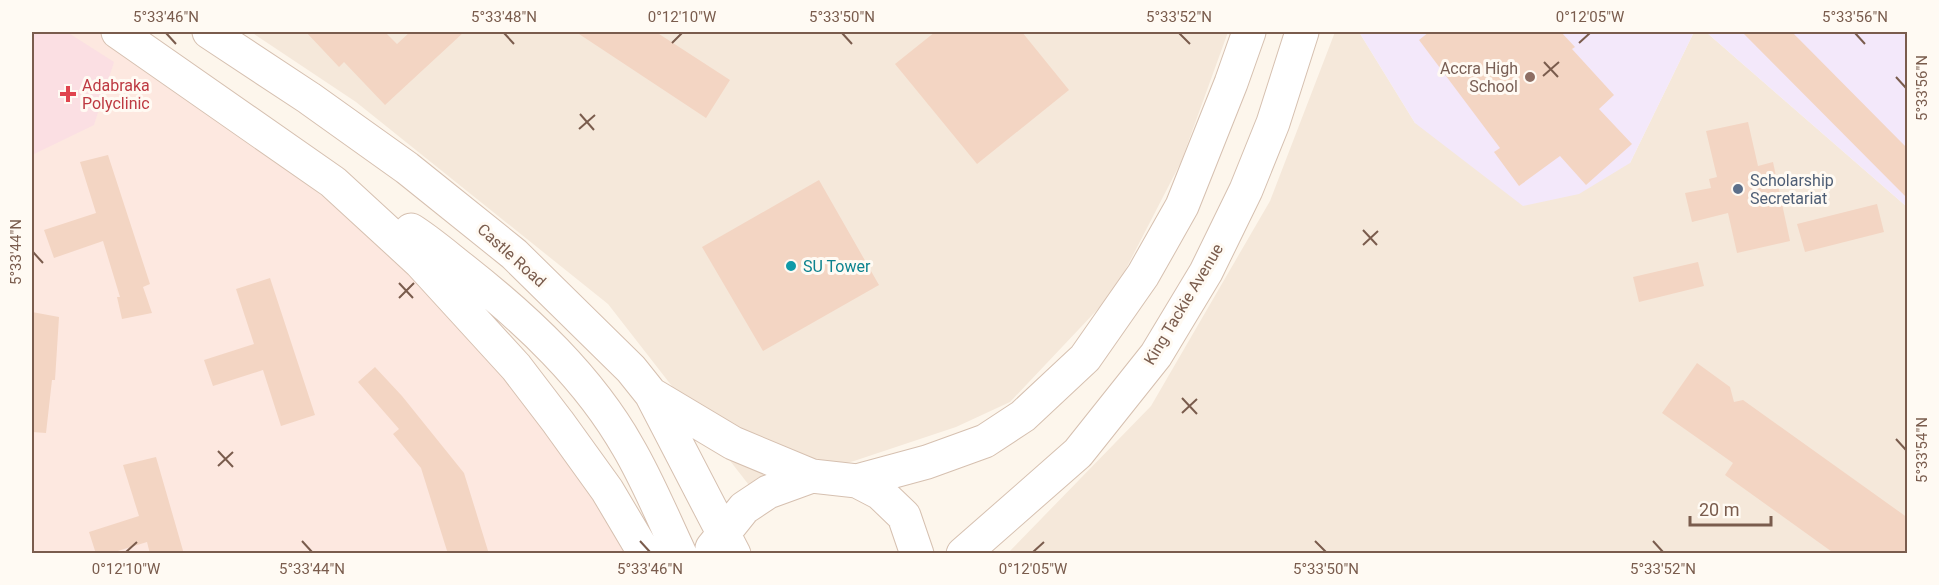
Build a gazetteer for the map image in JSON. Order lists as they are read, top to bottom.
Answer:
{
  "streets": {
    "main road": ["Castle Road", "King Tackie Avenue"]
  },
  "places": {
    "other": ["Accra High School", "Scholarship Secretariat", "SU Tower"],
    "health": ["Adabraka Polyclinic"]
  },
  "scale_bar": "20 m",
  "coordinates": [
    "5°33'46\"N",
    "5°33'48\"N",
    "0°12'10\"W",
    "5°33'50\"N",
    "5°33'52\"N",
    "0°12'05\"W",
    "5°33'56\"N",
    "5°33'44\"N",
    "5°33'54\"N"
  ]
}
